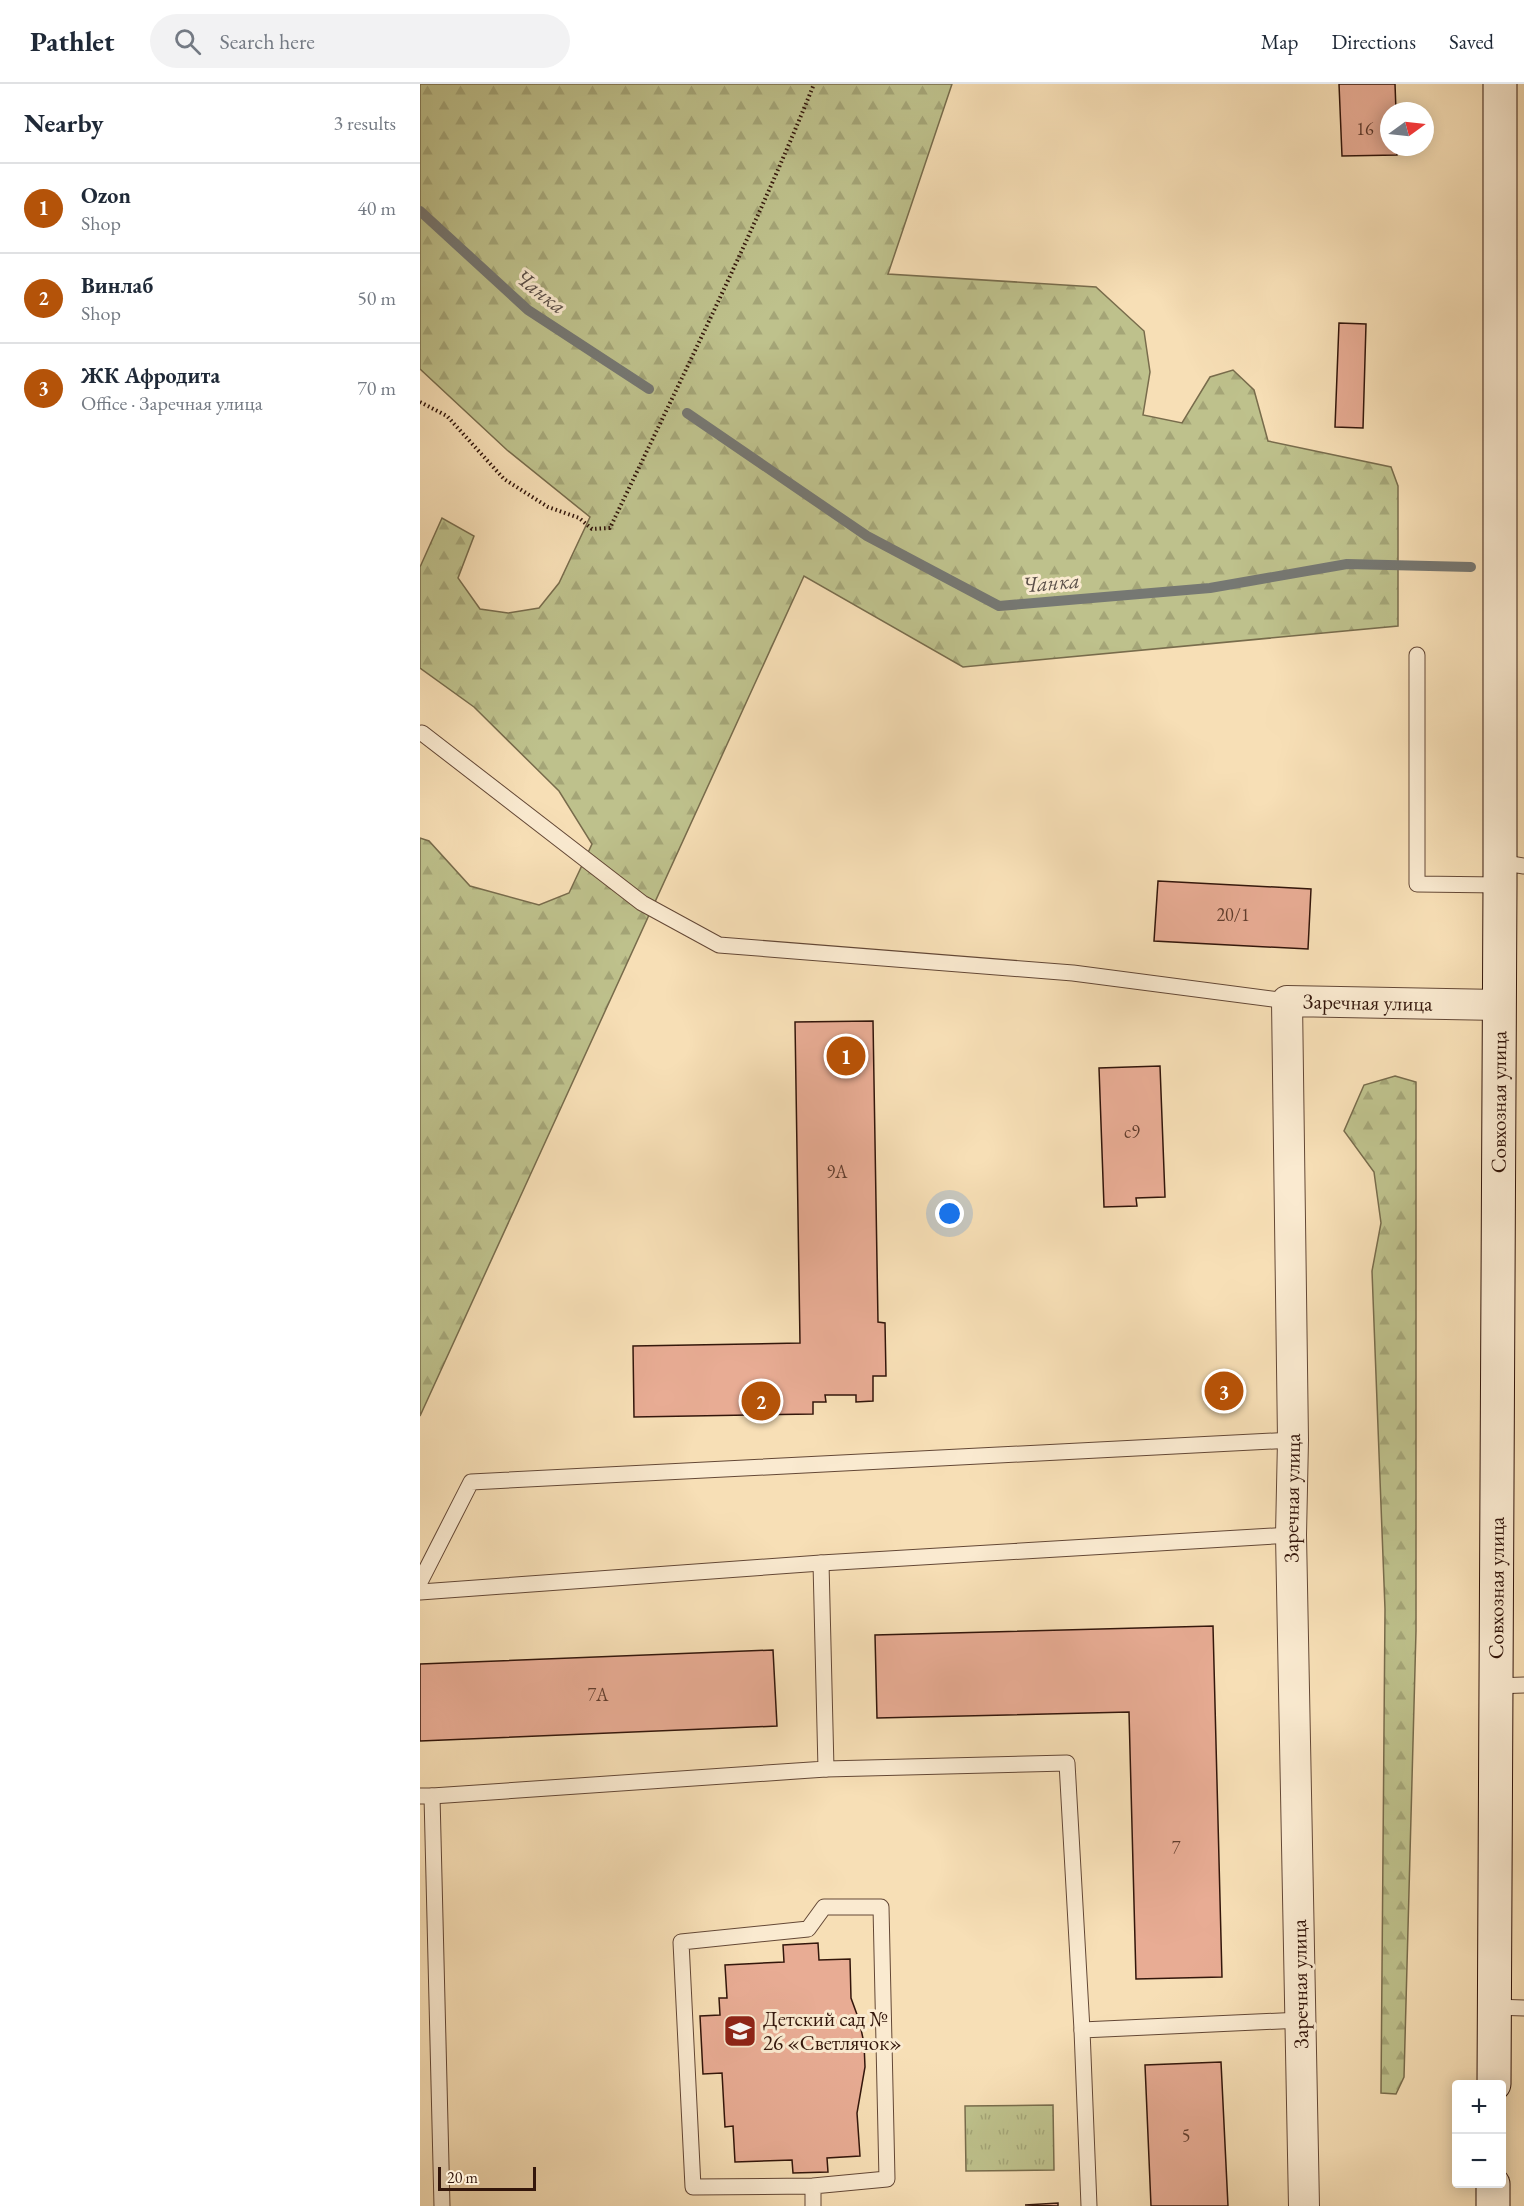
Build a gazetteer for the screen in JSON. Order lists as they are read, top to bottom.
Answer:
{
  "streets": {
    "main road": ["Совхозная улица"],
    "street": ["Заречная улица"]
  },
  "crossings": [
    ["Заречная улица", "Совхозная улица"]
  ],
  "water": ["Чанка"],
  "places": {
    "school or university": ["Детский сад № 26 «Светлячок»"]
  },
  "house_numbers": [
    "16",
    "20/1",
    "с9",
    "9А",
    "7А",
    "7",
    "5"
  ],
  "scale_bar": "20 m",
  "north": "right",
  "page": {
    "header": "Pathlet",
    "search": "Search here",
    "nav": ["Map", "Directions", "Saved"],
    "heading": ["Nearby", "3 results"],
    "list": [
      {
        "mark": "1",
        "name": "Ozon",
        "note": "Shop",
        "value": "40 m"
      },
      {
        "mark": "2",
        "name": "Винлаб",
        "note": "Shop",
        "value": "50 m"
      },
      {
        "mark": "3",
        "name": "ЖК Афродита",
        "note": "Office · Заречная улица",
        "value": "70 m"
      }
    ],
    "pins": ["1", "3", "2"],
    "map_buttons": ["+", "−"],
    "scale": "20 m"
  }
}
